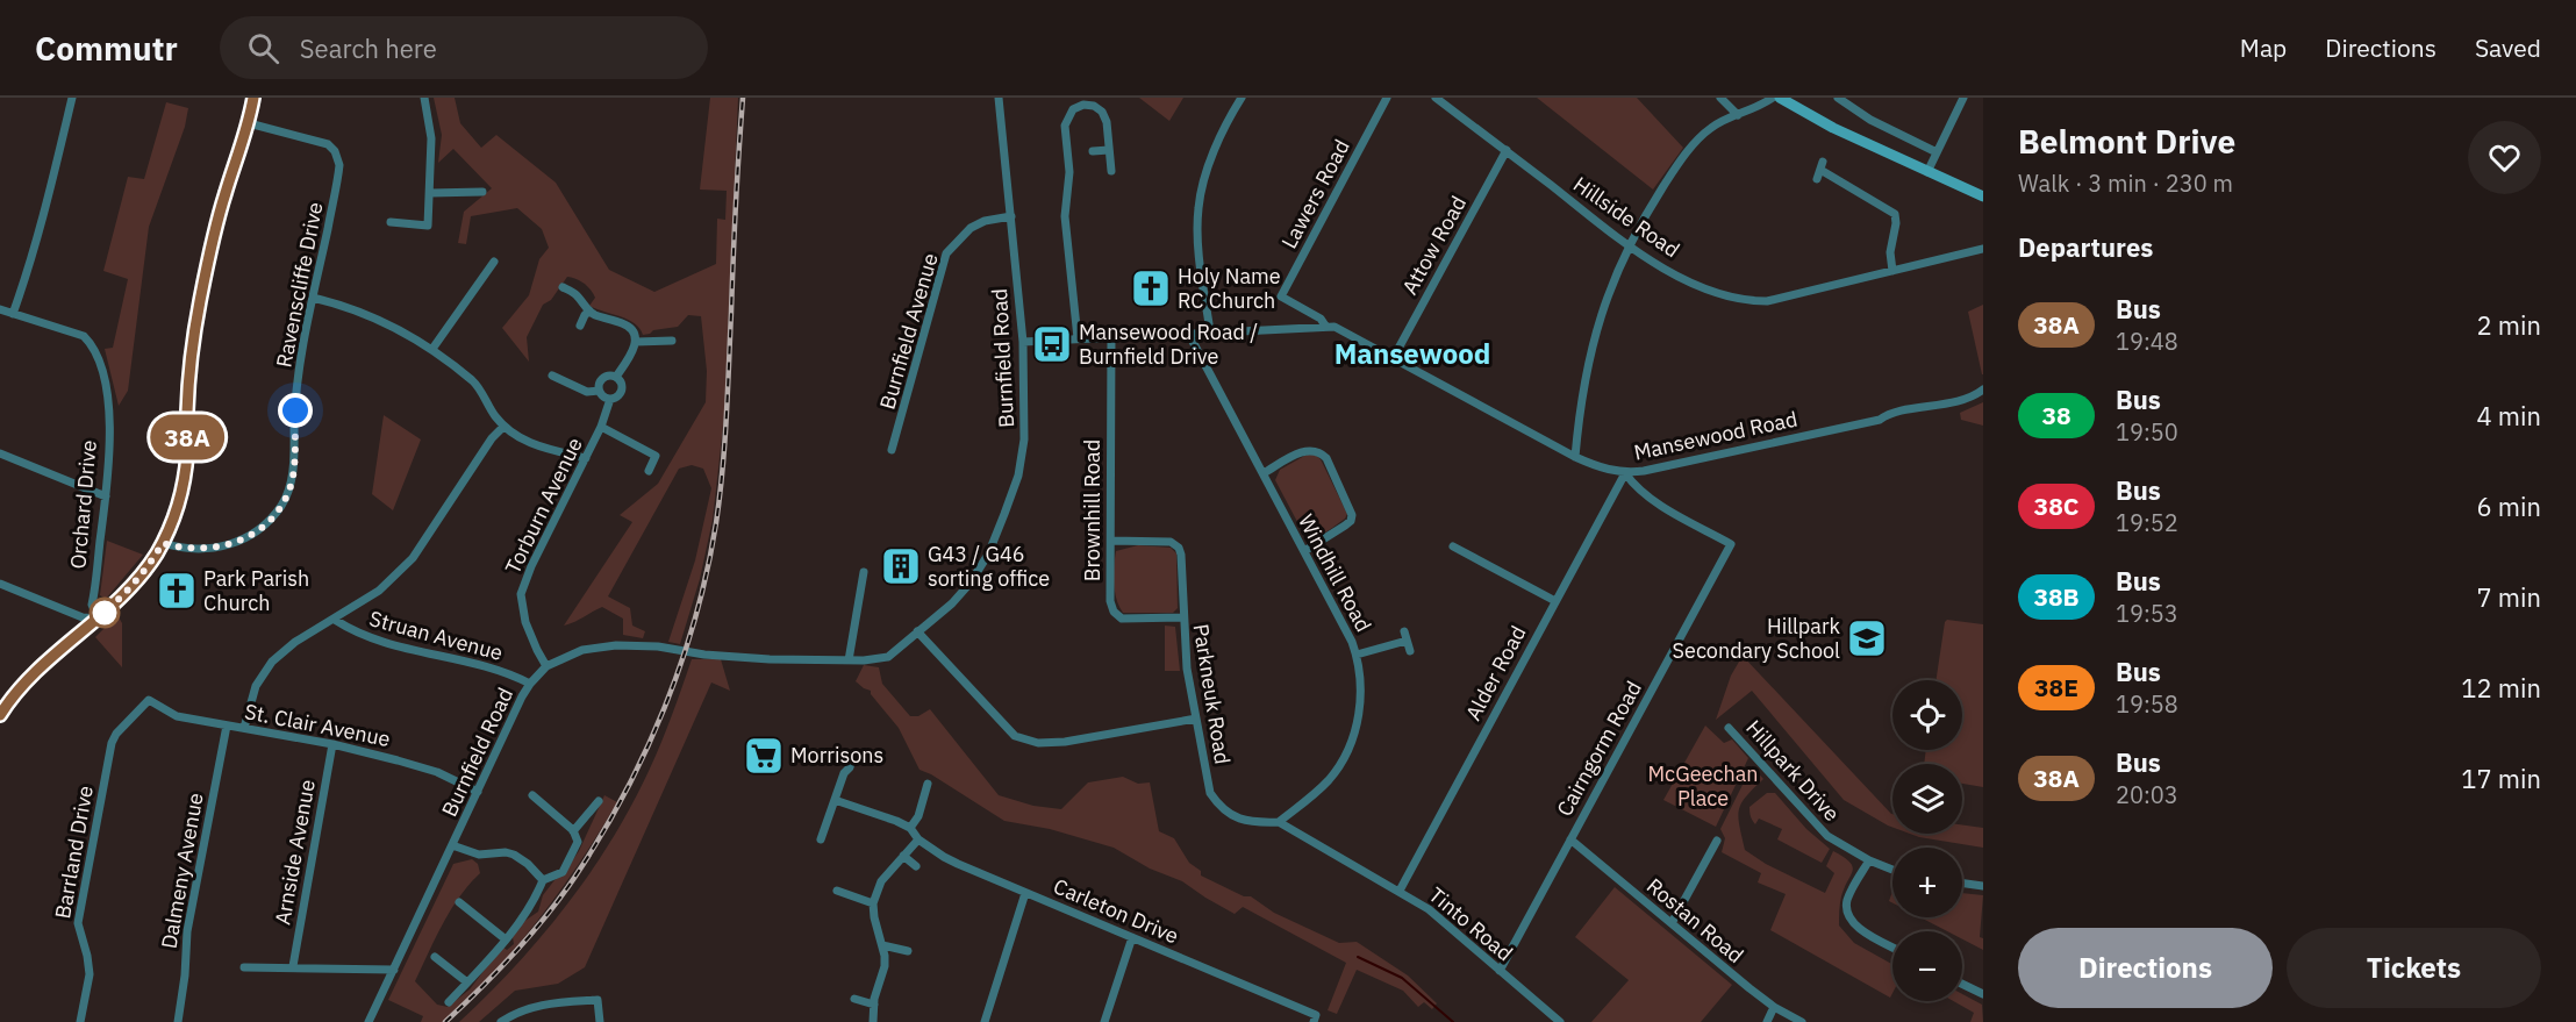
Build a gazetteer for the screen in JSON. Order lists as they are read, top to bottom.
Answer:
{
  "streets": {
    "street": [
      "Lawers Road",
      "Hillside Road",
      "Attow Road",
      "Ravenscliffe Drive",
      "Burnfield Avenue",
      "Burnfield Road",
      "Mansewood Road",
      "Orchard Drive",
      "Torburn Avenue",
      "Brownhill Road",
      "Windhill Road",
      "Struan Avenue",
      "Alder Road",
      "Parkneuk Road",
      "St. Clair Avenue",
      "Cairngorm Road",
      "Hillpark Drive",
      "Barrland Drive",
      "Arnside Avenue",
      "Dalmeny Avenue",
      "Carleton Drive",
      "Rostan Road",
      "Tinto Road"
    ]
  },
  "crossings": [
    ["Lawers Road", "Mansewood Road"],
    ["Hillside Road", "Attow Road"],
    ["Attow Road", "Mansewood Road"],
    ["Burnfield Avenue", "Burnfield Road"],
    ["Burnfield Road", "Mansewood Road"],
    ["Burnfield Road", "Torburn Avenue"],
    ["Burnfield Road", "Struan Avenue"],
    ["Burnfield Road", "St. Clair Avenue"],
    ["Mansewood Road", "Brownhill Road"],
    ["Mansewood Road", "Windhill Road"],
    ["Mansewood Road", "Alder Road"],
    ["Mansewood Road", "Cairngorm Road"],
    ["Brownhill Road", "Parkneuk Road"],
    ["Windhill Road", "Parkneuk Road"],
    ["Windhill Road", "Tinto Road"],
    ["Alder Road", "Cairngorm Road"],
    ["Alder Road", "Tinto Road"],
    ["Parkneuk Road", "Tinto Road"],
    ["St. Clair Avenue", "Barrland Drive"],
    ["St. Clair Avenue", "Arnside Avenue"],
    ["St. Clair Avenue", "Dalmeny Avenue"],
    ["Cairngorm Road", "Rostan Road"],
    ["Cairngorm Road", "Tinto Road"]
  ],
  "districts": ["Mansewood"],
  "parks": ["McGeechan Place"],
  "places": {
    "church": ["Holy Name RC Church", "Park Parish Church"],
    "bus stop": ["Mansewood Road / Burnfield Drive"],
    "building": ["G43 / G46 sorting office"],
    "school or university": ["Hillpark Secondary School"],
    "supermarket": ["Morrisons"]
  },
  "lines": ["bus line 38A"],
  "page": {
    "header": "Commutr",
    "search": "Search here",
    "nav": ["Map", "Directions", "Saved"],
    "on_map": "38A",
    "heading": [
      ["Belmont Drive", "Walk · 3 min · 230 m"],
      "Departures"
    ],
    "list": [
      {
        "mark": "38A",
        "name": "Bus",
        "note": "19:48",
        "value": "2 min"
      },
      {
        "mark": "38",
        "name": "Bus",
        "note": "19:50",
        "value": "4 min"
      },
      {
        "mark": "38C",
        "name": "Bus",
        "note": "19:52",
        "value": "6 min"
      },
      {
        "mark": "38B",
        "name": "Bus",
        "note": "19:53",
        "value": "7 min"
      },
      {
        "mark": "38E",
        "name": "Bus",
        "note": "19:58",
        "value": "12 min"
      },
      {
        "mark": "38A",
        "name": "Bus",
        "note": "20:03",
        "value": "17 min"
      }
    ],
    "map_buttons": ["+", "−"],
    "buttons": ["Directions", "Tickets"]
  }
}
